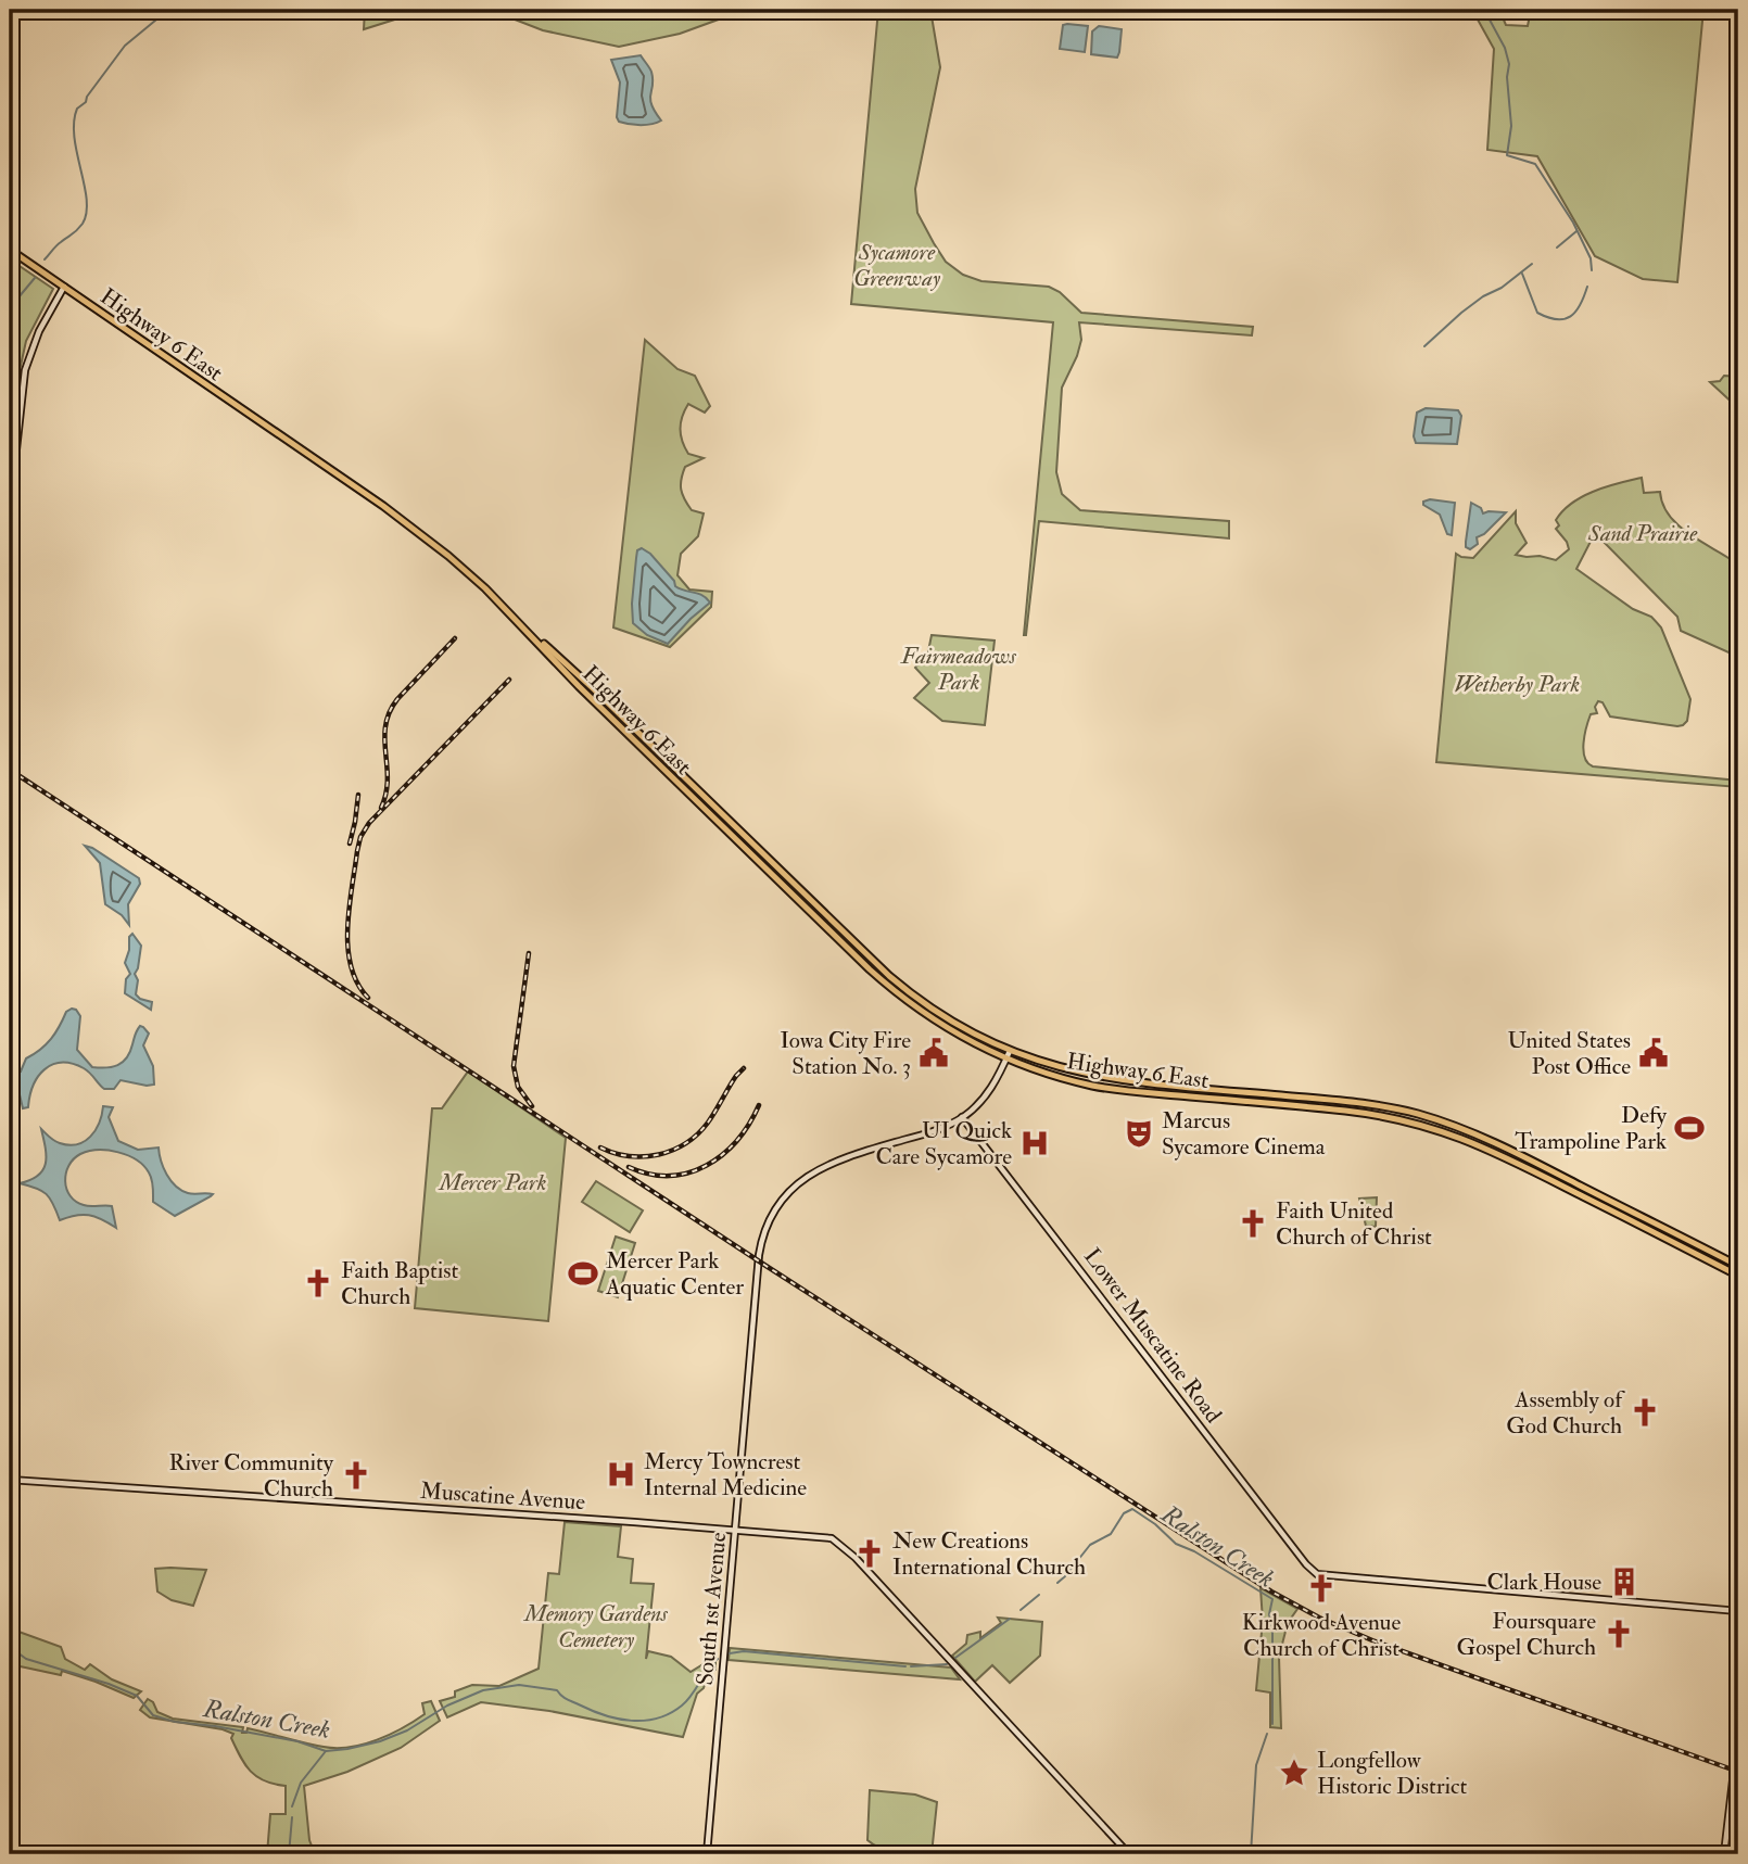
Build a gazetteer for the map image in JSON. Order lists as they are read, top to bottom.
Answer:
{
  "streets": {
    "main road": [
      "Highway 6 East",
      "Lower Muscatine Road",
      "Muscatine Avenue",
      "South 1st Avenue"
    ]
  },
  "crossings": [
    ["Highway 6 East", "South 1st Avenue"],
    ["Lower Muscatine Road", "South 1st Avenue"],
    ["Muscatine Avenue", "South 1st Avenue"]
  ],
  "water": ["Ralston Creek"],
  "parks": [
    "Sycamore Greenway",
    "Sand Prairie",
    "Fairmeadows Park",
    "Wetherby Park",
    "Mercer Park",
    "Memory Gardens Cemetery"
  ],
  "places": {
    "public building": ["Iowa City Fire Station No. 3", "United States Post Office"],
    "sports": ["Defy Trampoline Park", "Mercer Park Aquatic Center"],
    "theatre": ["Marcus Sycamore Cinema"],
    "hospital": ["UI Quick Care Sycamore", "Mercy Towncrest Internal Medicine"],
    "church": [
      "Faith United Church of Christ",
      "Faith Baptist Church",
      "Assembly of God Church",
      "River Community Church",
      "New Creations International Church",
      "Kirkwood Avenue Church of Christ",
      "Foursquare Gospel Church"
    ],
    "building": ["Clark House"],
    "place": ["Longfellow Historic District"]
  }
}
